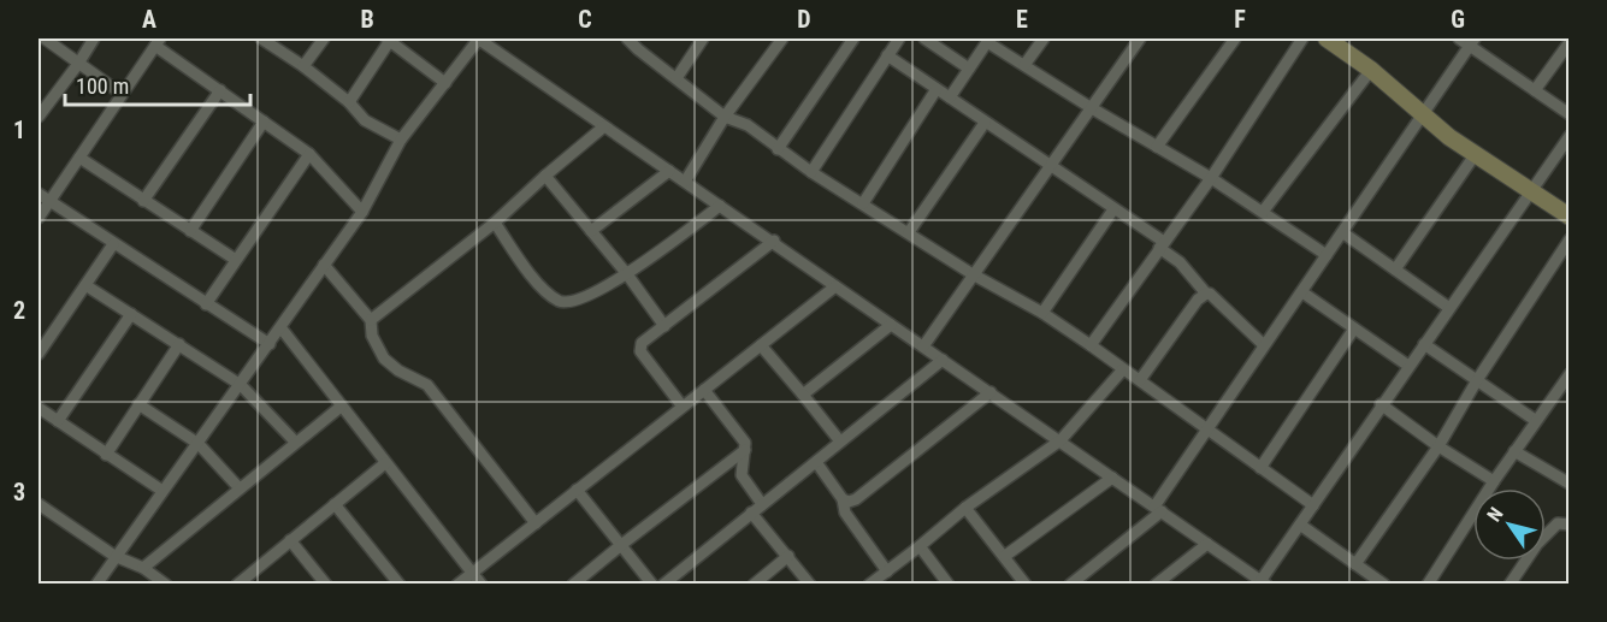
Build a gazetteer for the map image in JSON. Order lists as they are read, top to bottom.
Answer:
{
  "scale_bar": "100 m",
  "north": "top left",
  "grid": {
    "columns": [
      "A",
      "B",
      "C",
      "D",
      "E",
      "F",
      "G"
    ],
    "rows": ["1", "2", "3"]
  }
}
